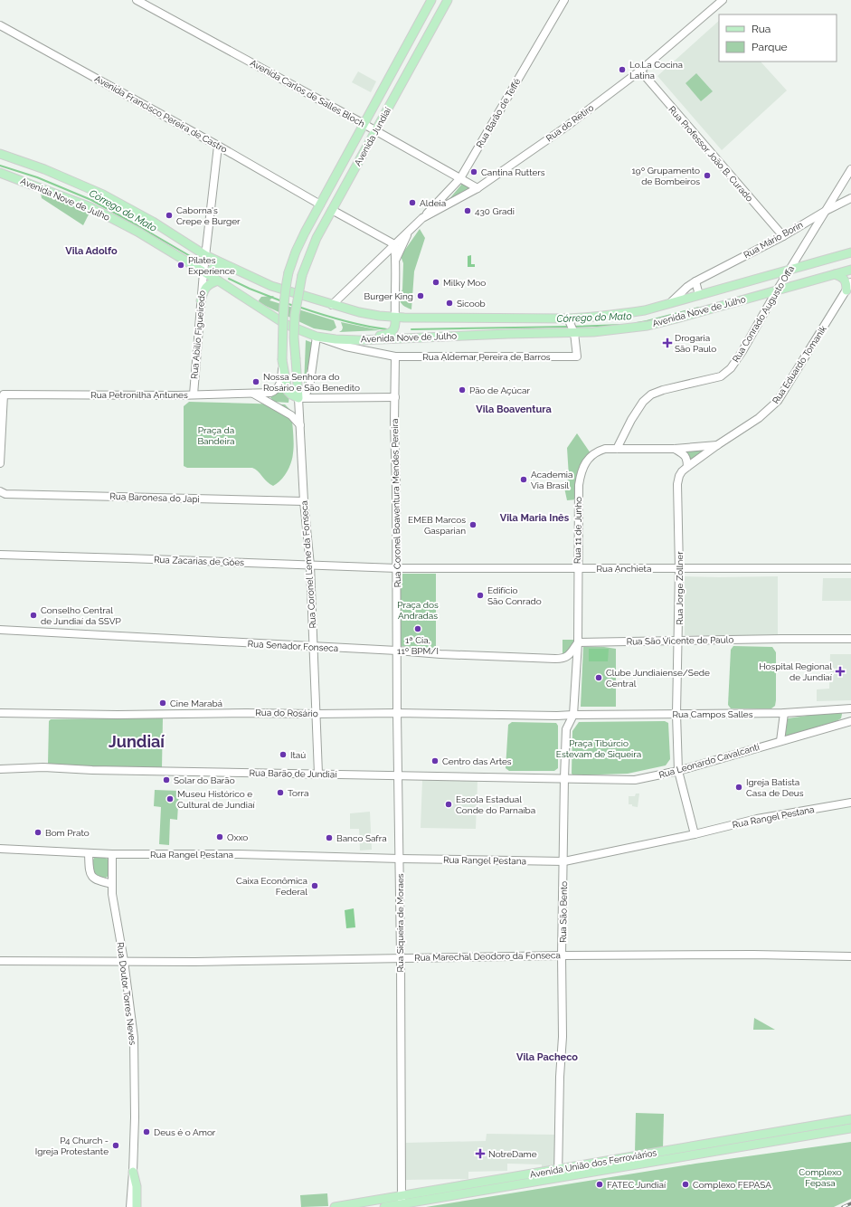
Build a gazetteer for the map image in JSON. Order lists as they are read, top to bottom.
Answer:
{
  "streets": {
    "main road": ["Avenida Jundiaí", "Avenida Nove de Julho", "Avenida União dos Ferroviários"],
    "street": [
      "Avenida Carlos de Salles Bloch",
      "Rua Barão de Teffé",
      "Avenida Francisco Pereira de Castro",
      "Rua do Retiro",
      "Rua Professor João B. Curado",
      "Rua Mário Borin",
      "Rua Conrado Augusto Offa",
      "Rua Abilio Figueiredo",
      "Rua Aldemar Pereira de Barros",
      "Rua Eduardo Tomanik",
      "Rua Petronilha Antunes",
      "Rua Baronesa do Japi",
      "Rua Coronel Boaventura Mendes Pereira",
      "Rua 11 de Junho",
      "Rua Zacarias de Góes",
      "Rua Coronel Leme da Fonseca",
      "Rua Anchieta",
      "Rua Jorge Zollner",
      "Rua São Vicente de Paulo",
      "Rua Senador Fonseca",
      "Rua do Rosário",
      "Rua Campos Salles",
      "Rua Leonardo Cavalcanti",
      "Rua Barão de Jundiaí",
      "Rua Rangel Pestana",
      "Rua São Bento",
      "Rua Siqueira de Moraes",
      "Rua Marechal Deodoro da Fonseca",
      "Rua Doutor Torres Neves"
    ]
  },
  "crossings": [
    ["Avenida Carlos de Salles Bloch", "Rua Barão de Teffé"],
    ["Avenida Carlos de Salles Bloch", "Rua do Retiro"],
    ["Avenida Carlos de Salles Bloch", "Avenida Jundiaí"],
    ["Rua Barão de Teffé", "Rua do Retiro"],
    ["Avenida Francisco Pereira de Castro", "Avenida Jundiaí"],
    ["Avenida Francisco Pereira de Castro", "Rua Abilio Figueiredo"],
    ["Rua do Retiro", "Rua Professor João B. Curado"],
    ["Rua do Retiro", "Avenida Nove de Julho"],
    ["Avenida Jundiaí", "Rua Petronilha Antunes"],
    ["Avenida Jundiaí", "Rua Coronel Leme da Fonseca"],
    ["Rua Professor João B. Curado", "Rua Mário Borin"],
    ["Avenida Nove de Julho", "Rua Mário Borin"],
    ["Avenida Nove de Julho", "Rua Conrado Augusto Offa"],
    ["Avenida Nove de Julho", "Rua Abilio Figueiredo"],
    ["Avenida Nove de Julho", "Rua Aldemar Pereira de Barros"],
    ["Rua Mário Borin", "Rua Conrado Augusto Offa"],
    ["Rua Conrado Augusto Offa", "Rua 11 de Junho"],
    ["Rua Abilio Figueiredo", "Rua Petronilha Antunes"],
    ["Rua Aldemar Pereira de Barros", "Rua Coronel Boaventura Mendes Pereira"],
    ["Rua Eduardo Tomanik", "Rua 11 de Junho"],
    ["Rua Eduardo Tomanik", "Rua Jorge Zollner"],
    ["Rua Baronesa do Japi", "Rua Coronel Leme da Fonseca"],
    ["Rua Coronel Boaventura Mendes Pereira", "Rua Zacarias de Góes"],
    ["Rua Coronel Boaventura Mendes Pereira", "Rua Anchieta"],
    ["Rua Coronel Boaventura Mendes Pereira", "Rua Senador Fonseca"],
    ["Rua Coronel Boaventura Mendes Pereira", "Rua Siqueira de Moraes"],
    ["Rua 11 de Junho", "Rua Anchieta"],
    ["Rua 11 de Junho", "Rua Jorge Zollner"],
    ["Rua 11 de Junho", "Rua São Vicente de Paulo"],
    ["Rua 11 de Junho", "Rua Senador Fonseca"],
    ["Rua 11 de Junho", "Rua do Rosário"],
    ["Rua 11 de Junho", "Rua Campos Salles"],
    ["Rua 11 de Junho", "Rua São Bento"],
    ["Rua Zacarias de Góes", "Rua Coronel Leme da Fonseca"],
    ["Rua Zacarias de Góes", "Rua Anchieta"],
    ["Rua Coronel Leme da Fonseca", "Rua Senador Fonseca"],
    ["Rua Coronel Leme da Fonseca", "Rua do Rosário"],
    ["Rua Coronel Leme da Fonseca", "Rua Barão de Jundiaí"],
    ["Rua Anchieta", "Rua Jorge Zollner"],
    ["Rua Jorge Zollner", "Rua São Vicente de Paulo"],
    ["Rua Jorge Zollner", "Rua Campos Salles"],
    ["Rua Jorge Zollner", "Rua Leonardo Cavalcanti"],
    ["Rua Jorge Zollner", "Rua Rangel Pestana"],
    ["Rua São Vicente de Paulo", "Rua Senador Fonseca"],
    ["Rua Senador Fonseca", "Rua Siqueira de Moraes"],
    ["Rua do Rosário", "Rua Campos Salles"],
    ["Rua do Rosário", "Rua São Bento"],
    ["Rua do Rosário", "Rua Siqueira de Moraes"],
    ["Rua Campos Salles", "Rua São Bento"],
    ["Rua Leonardo Cavalcanti", "Rua Barão de Jundiaí"],
    ["Rua Leonardo Cavalcanti", "Rua São Bento"],
    ["Rua Barão de Jundiaí", "Rua São Bento"],
    ["Rua Barão de Jundiaí", "Rua Siqueira de Moraes"],
    ["Rua Rangel Pestana", "Rua São Bento"],
    ["Rua Rangel Pestana", "Rua Siqueira de Moraes"],
    ["Rua Rangel Pestana", "Rua Doutor Torres Neves"],
    ["Rua São Bento", "Rua Marechal Deodoro da Fonseca"],
    ["Rua São Bento", "Avenida União dos Ferroviários"],
    ["Rua Siqueira de Moraes", "Rua Marechal Deodoro da Fonseca"],
    ["Rua Siqueira de Moraes", "Avenida União dos Ferroviários"],
    ["Rua Marechal Deodoro da Fonseca", "Rua Doutor Torres Neves"]
  ],
  "districts": [
    "Vila Adolfo",
    "Vila Boaventura",
    "Vila Maria Inês",
    "Jundiaí",
    "Vila Pacheco"
  ],
  "water": ["Córrego do Mato"],
  "parks": [
    "Praça da Bandeira",
    "Praça dos Andradas",
    "Praça Tibúrcio Estevam de Siqueira",
    "Complexo Fepasa"
  ],
  "places": {
    "other": [
      "Lo.La Cocina Latina",
      "Cantina Rutters",
      "19º Grupamento de Bombeiros",
      "Aldeia",
      "430 Gradi",
      "Caborna's Crepe e Burger",
      "Pilates Experience",
      "Milky Moo",
      "Burger King",
      "Sicoob",
      "Nossa Senhora do Rosário e São Benedito",
      "Pão de Açúcar",
      "Academia Via Brasil",
      "EMEB Marcos Gasparian",
      "Edifício São Conrado",
      "Conselho Central de Jundiaí da SSVP",
      "1ª Cia, 11º BPM/I",
      "Clube Jundiaiense/Sede Central",
      "Cine Marabá",
      "Itaú",
      "Centro das Artes",
      "Solar do Barão",
      "Igreja Batista Casa de Deus",
      "Torra",
      "Museu Histórico e Cultural de Jundiaí",
      "Escola Estadual Conde do Parnaíba",
      "Bom Prato",
      "Oxxo",
      "Banco Safra",
      "Caixa Econômica Federal",
      "Deus é o Amor",
      "P4 Church - Igreja Protestante",
      "FATEC Jundiaí",
      "Complexo FEPASA"
    ],
    "health": ["Drogaria São Paulo", "Hospital Regional de Jundiaí", "NotreDame"]
  },
  "legend": ["Rua", "Parque"]
}
